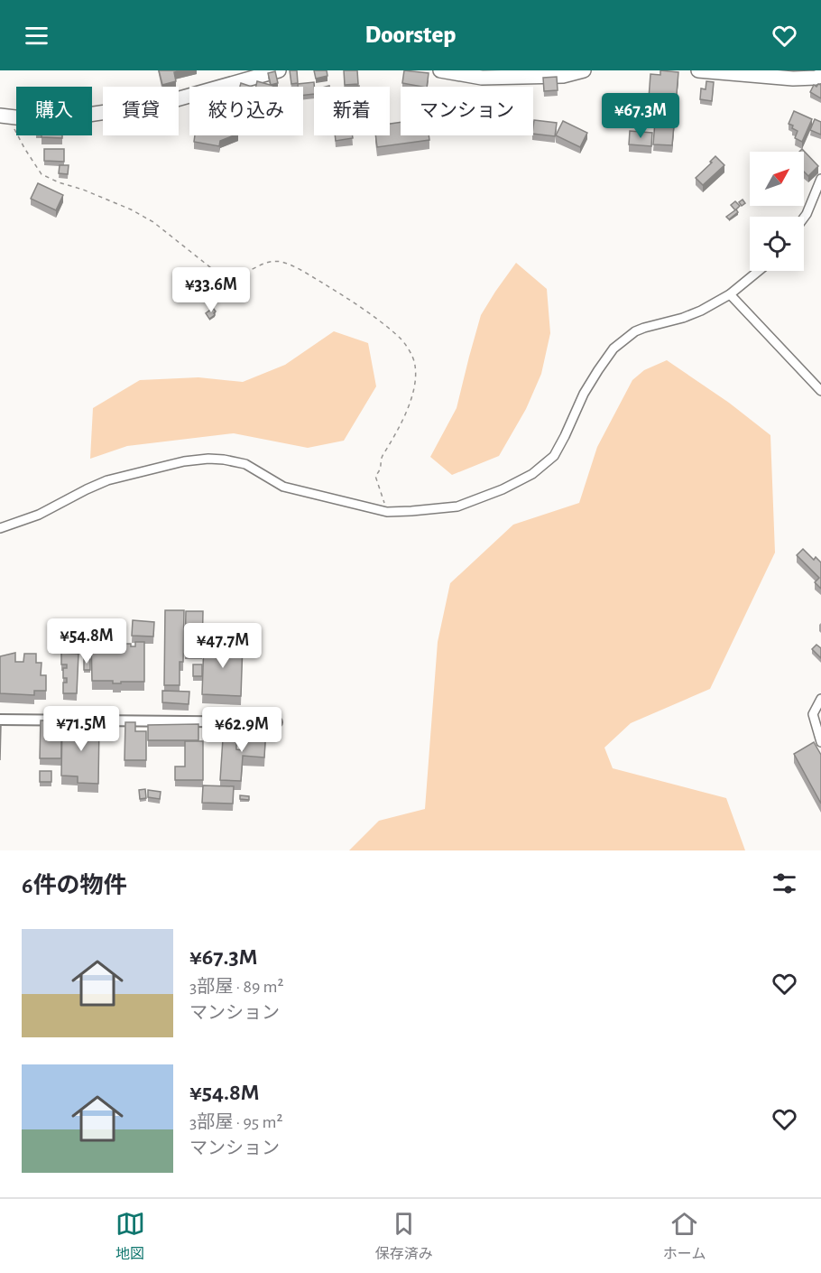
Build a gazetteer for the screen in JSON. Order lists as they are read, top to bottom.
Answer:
{
  "north": "top right",
  "page": {
    "header": "Doorstep",
    "chip": [
      "購入",
      "賃貸",
      "絞り込み",
      "新着",
      "マンション"
    ],
    "price": [
      "¥67.3M",
      "¥33.6M",
      "¥54.8M",
      "¥47.7M",
      "¥71.5M",
      "¥62.9M"
    ],
    "heading": "6件の物件",
    "list": [
      {
        "name": "¥67.3M",
        "note": "3部屋 · 89 m² · マンション"
      },
      {
        "name": "¥54.8M",
        "note": "3部屋 · 95 m² · マンション"
      }
    ],
    "tabs": ["地図", "保存済み", "ホーム"]
  }
}
